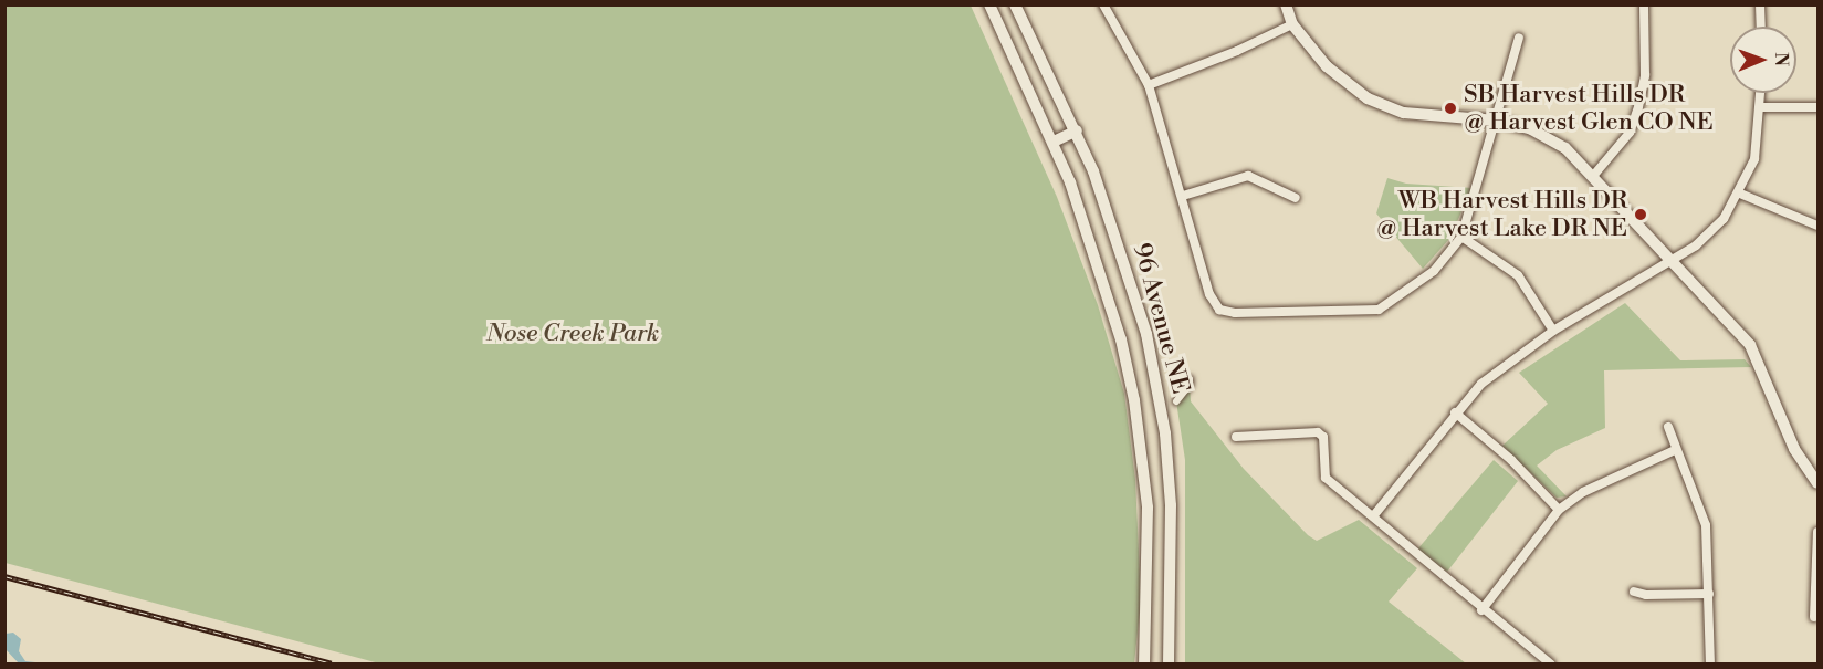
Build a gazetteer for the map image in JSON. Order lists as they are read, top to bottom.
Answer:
{
  "streets": {
    "main road": ["96 Avenue NE"]
  },
  "parks": ["Nose Creek Park"],
  "places": ["SB Harvest Hills DR @ Harvest Glen CO NE", "WB Harvest Hills DR @ Harvest Lake DR NE"],
  "north": "right"
}
